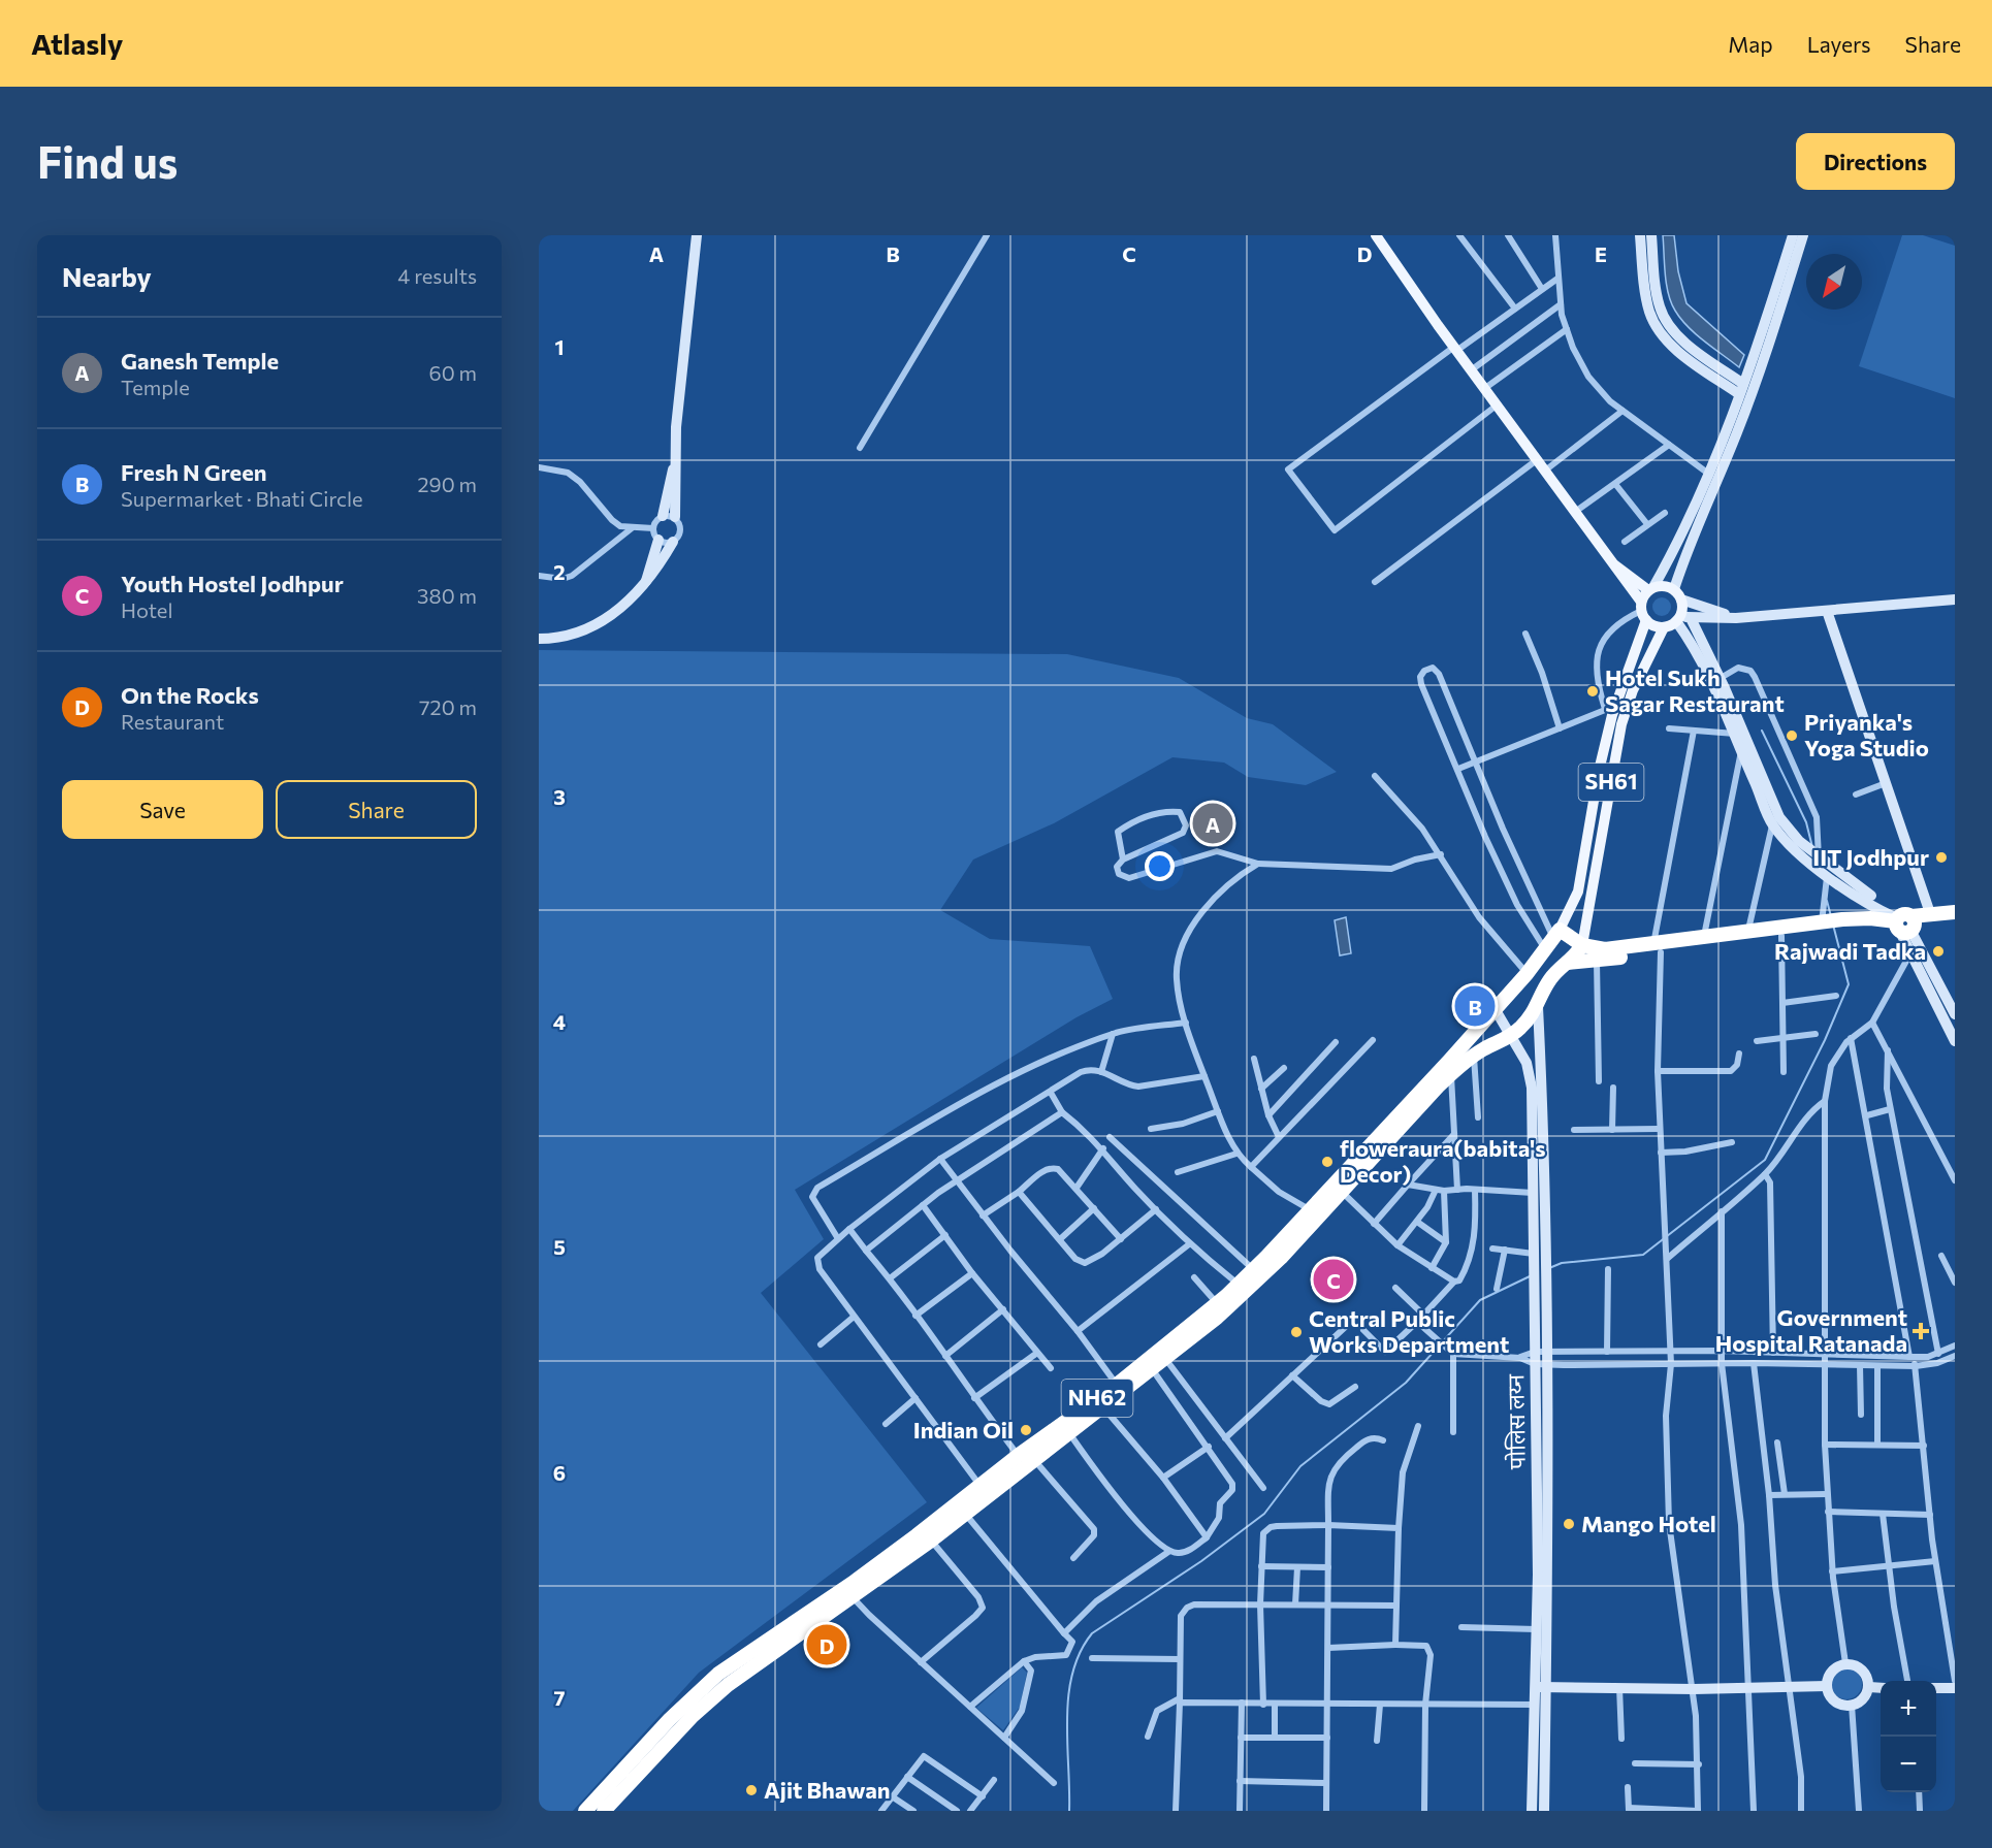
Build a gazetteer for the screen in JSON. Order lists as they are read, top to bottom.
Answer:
{
  "streets": {
    "highway": ["NH62"],
    "main road": ["SH61"],
    "street": ["पोलिस लय्न"]
  },
  "crossings": [
    ["SH61", "NH62"],
    ["NH62", "पोलिस लय्न"]
  ],
  "places": {
    "other": [
      "Hotel Sukh Sagar Restaurant",
      "Priyanka's Yoga Studio",
      "IIT Jodhpur",
      "Rajwadi Tadka",
      "floweraura(babita's Decor)",
      "Central Public Works Department",
      "Indian Oil",
      "Mango Hotel",
      "Ajit Bhawan"
    ],
    "health": ["Government Hospital Ratanada"]
  },
  "north": "bottom left",
  "page": {
    "header": "Atlasly",
    "nav": ["Map", "Layers", "Share"],
    "buttons": [
      "Directions",
      ["Save", "Share"]
    ],
    "title": "Find us",
    "heading": ["Nearby", "4 results"],
    "list": [
      {
        "mark": "A",
        "name": "Ganesh Temple",
        "note": "Temple",
        "value": "60 m"
      },
      {
        "mark": "B",
        "name": "Fresh N Green",
        "note": "Supermarket · Bhati Circle",
        "value": "290 m"
      },
      {
        "mark": "C",
        "name": "Youth Hostel Jodhpur",
        "note": "Hotel",
        "value": "380 m"
      },
      {
        "mark": "D",
        "name": "On the Rocks",
        "note": "Restaurant",
        "value": "720 m"
      }
    ],
    "pins": [
      "A",
      "B",
      "C",
      "D"
    ],
    "map_buttons": ["+", "−"]
  },
  "grid": {
    "columns": [
      "A",
      "B",
      "C",
      "D",
      "E"
    ],
    "rows": [
      "1",
      "2",
      "3",
      "4",
      "5",
      "6",
      "7"
    ]
  }
}
